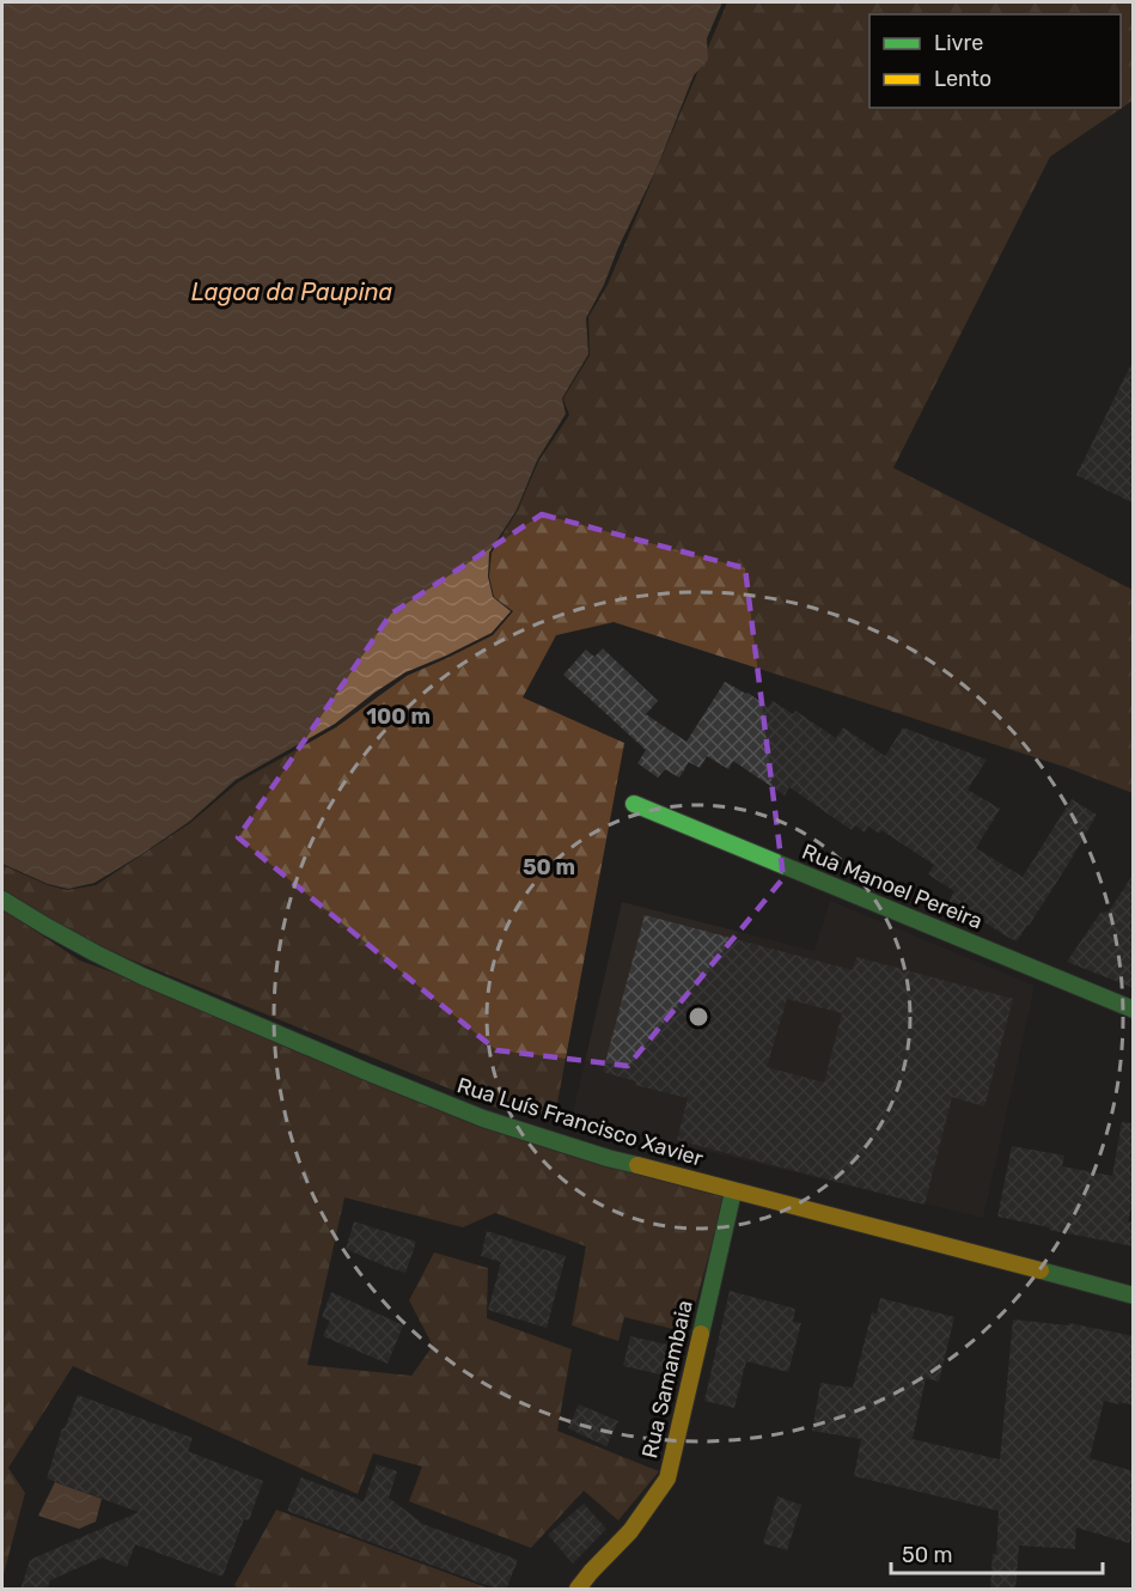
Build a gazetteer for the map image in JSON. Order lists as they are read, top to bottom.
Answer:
{
  "streets": {
    "street": ["Rua Manoel Pereira", "Rua Luís Francisco Xavier", "Rua Samambaia"]
  },
  "crossings": [
    ["Rua Luís Francisco Xavier", "Rua Samambaia"]
  ],
  "water": ["Lagoa da Paupina"],
  "legend": ["Livre", "Lento"],
  "scale_bar": "50 m",
  "rings": ["100 m", "50 m"]
}
